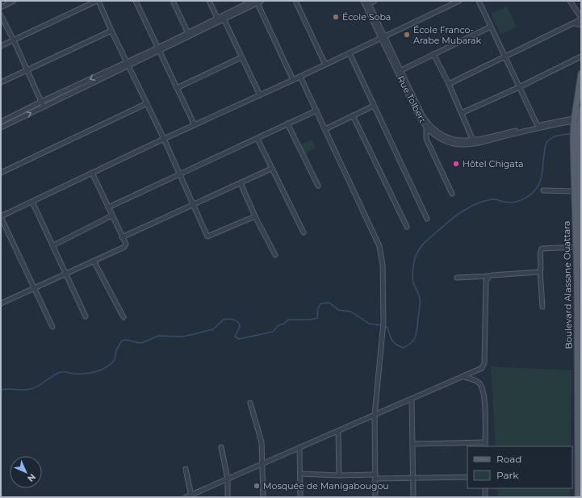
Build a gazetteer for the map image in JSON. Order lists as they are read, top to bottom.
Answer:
{
  "streets": {
    "main road": ["Boulevard Alassane Ouattara"],
    "street": ["Rue Tolbert"]
  },
  "crossings": [
    ["Rue Tolbert", "Boulevard Alassane Ouattara"]
  ],
  "places": [
    "École Soba",
    "École Franco- Arabe Mubarak",
    "Hôtel Chigata",
    "Mosquée de Manigabougou"
  ],
  "legend": ["Road", "Park"],
  "north": "bottom right"
}
